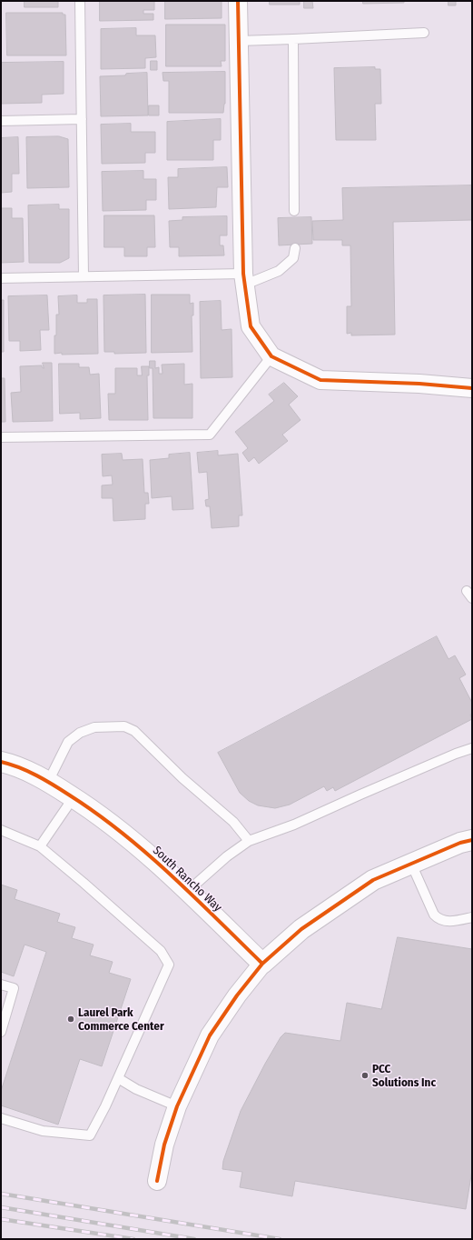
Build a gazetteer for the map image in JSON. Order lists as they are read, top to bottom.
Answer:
{
  "streets": {
    "street": ["South Rancho Way"]
  },
  "places": ["Laurel Park Commerce Center", "PCC Solutions Inc"]
}
